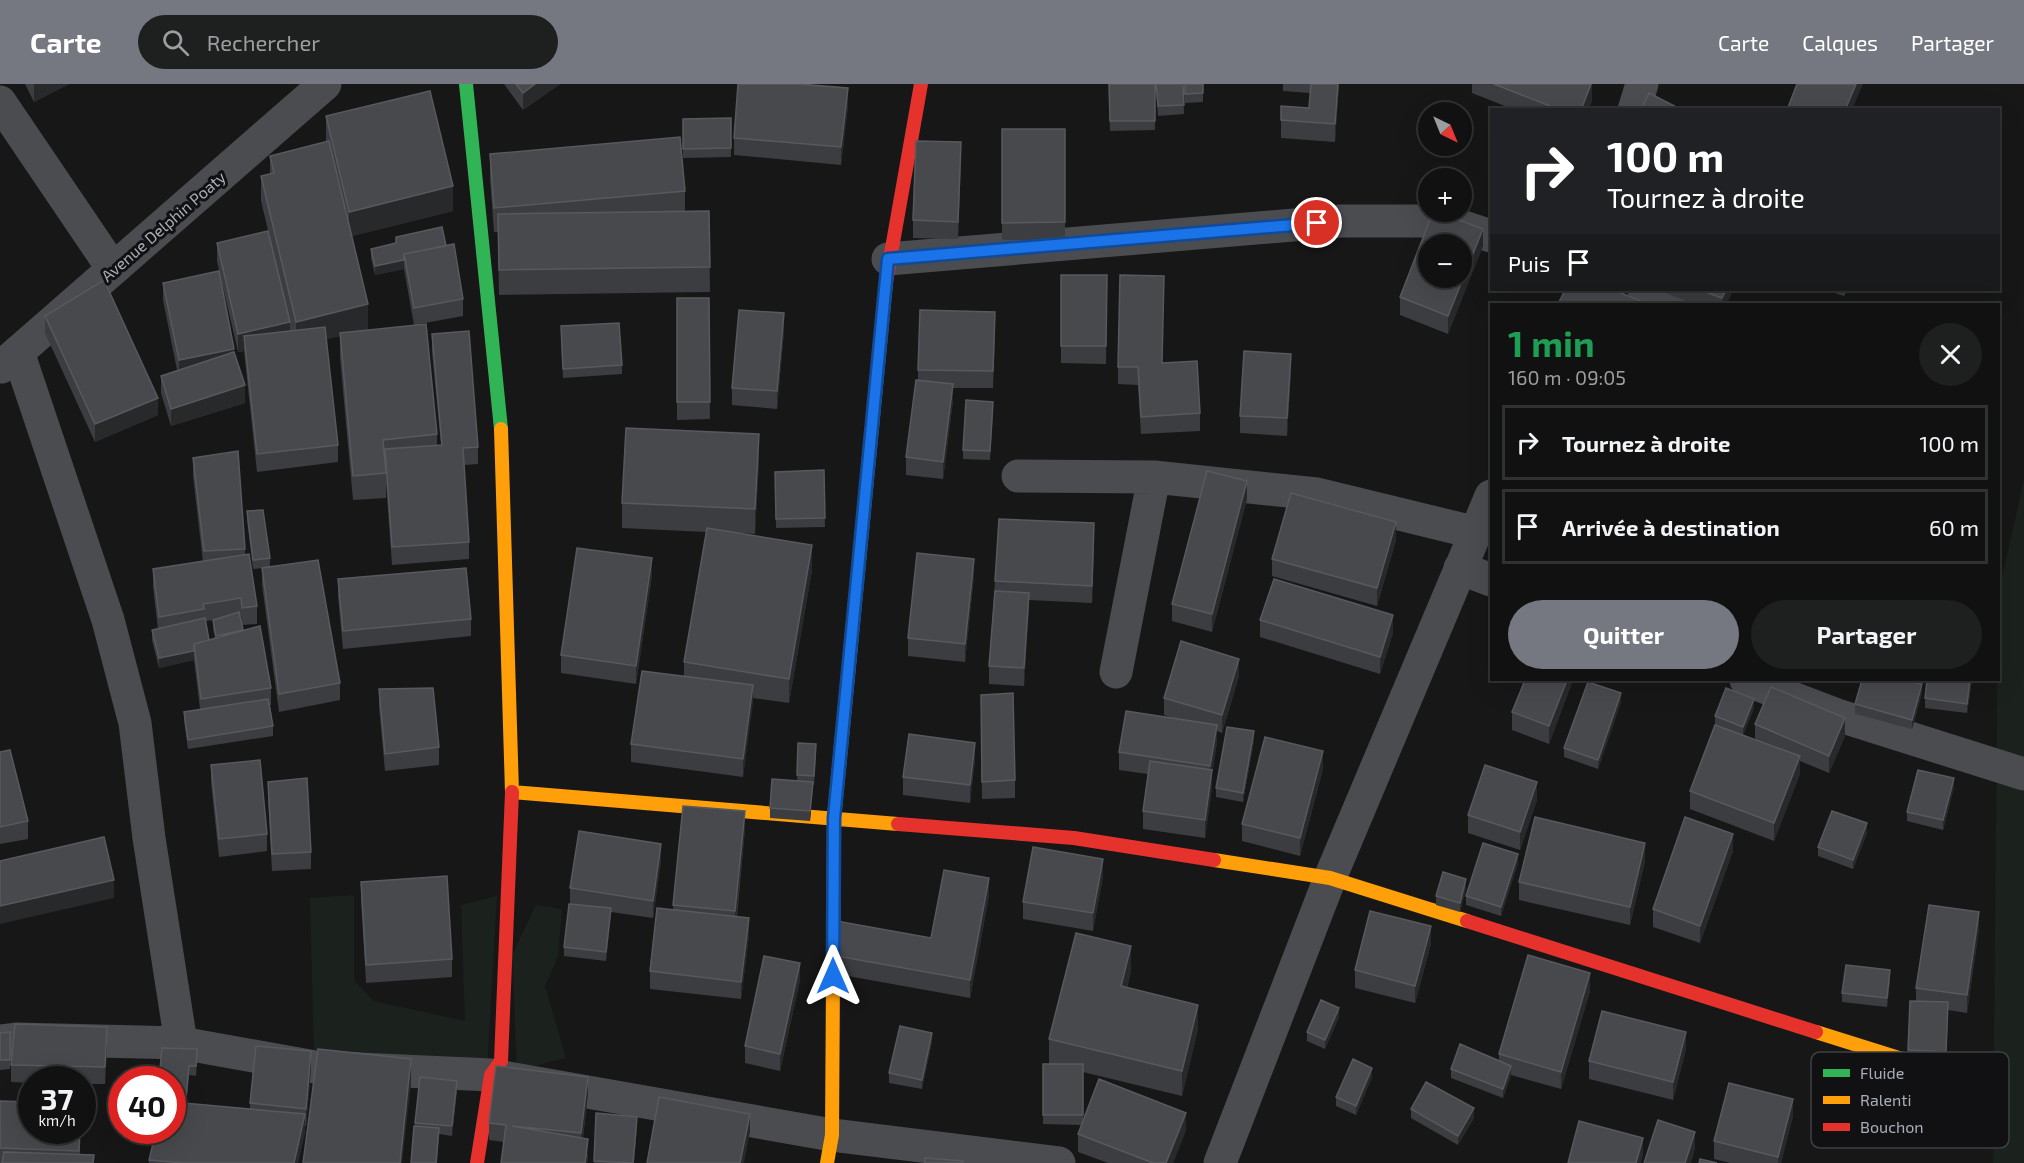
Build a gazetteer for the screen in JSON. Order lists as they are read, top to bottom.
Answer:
{
  "streets": {
    "street": ["Avenue Delphin Poaty"]
  },
  "legend": ["Fluide", "Ralenti", "Bouchon"],
  "north": "bottom right",
  "page": {
    "header": "Carte",
    "search": "Rechercher",
    "nav": ["Carte", "Calques", "Partager"],
    "map_buttons": ["+", "−"],
    "turn": ["100 m", "Tournez à droite"],
    "then": "Puis",
    "heading": ["1 min", "160 m · 09:05"],
    "list": [
      {
        "name": "Tournez à droite",
        "value": "100 m"
      },
      {
        "name": "Arrivée à destination",
        "value": "60 m"
      }
    ],
    "buttons": ["Quitter", "Partager"],
    "speed": "37 km/h",
    "limit": "40"
  }
}
